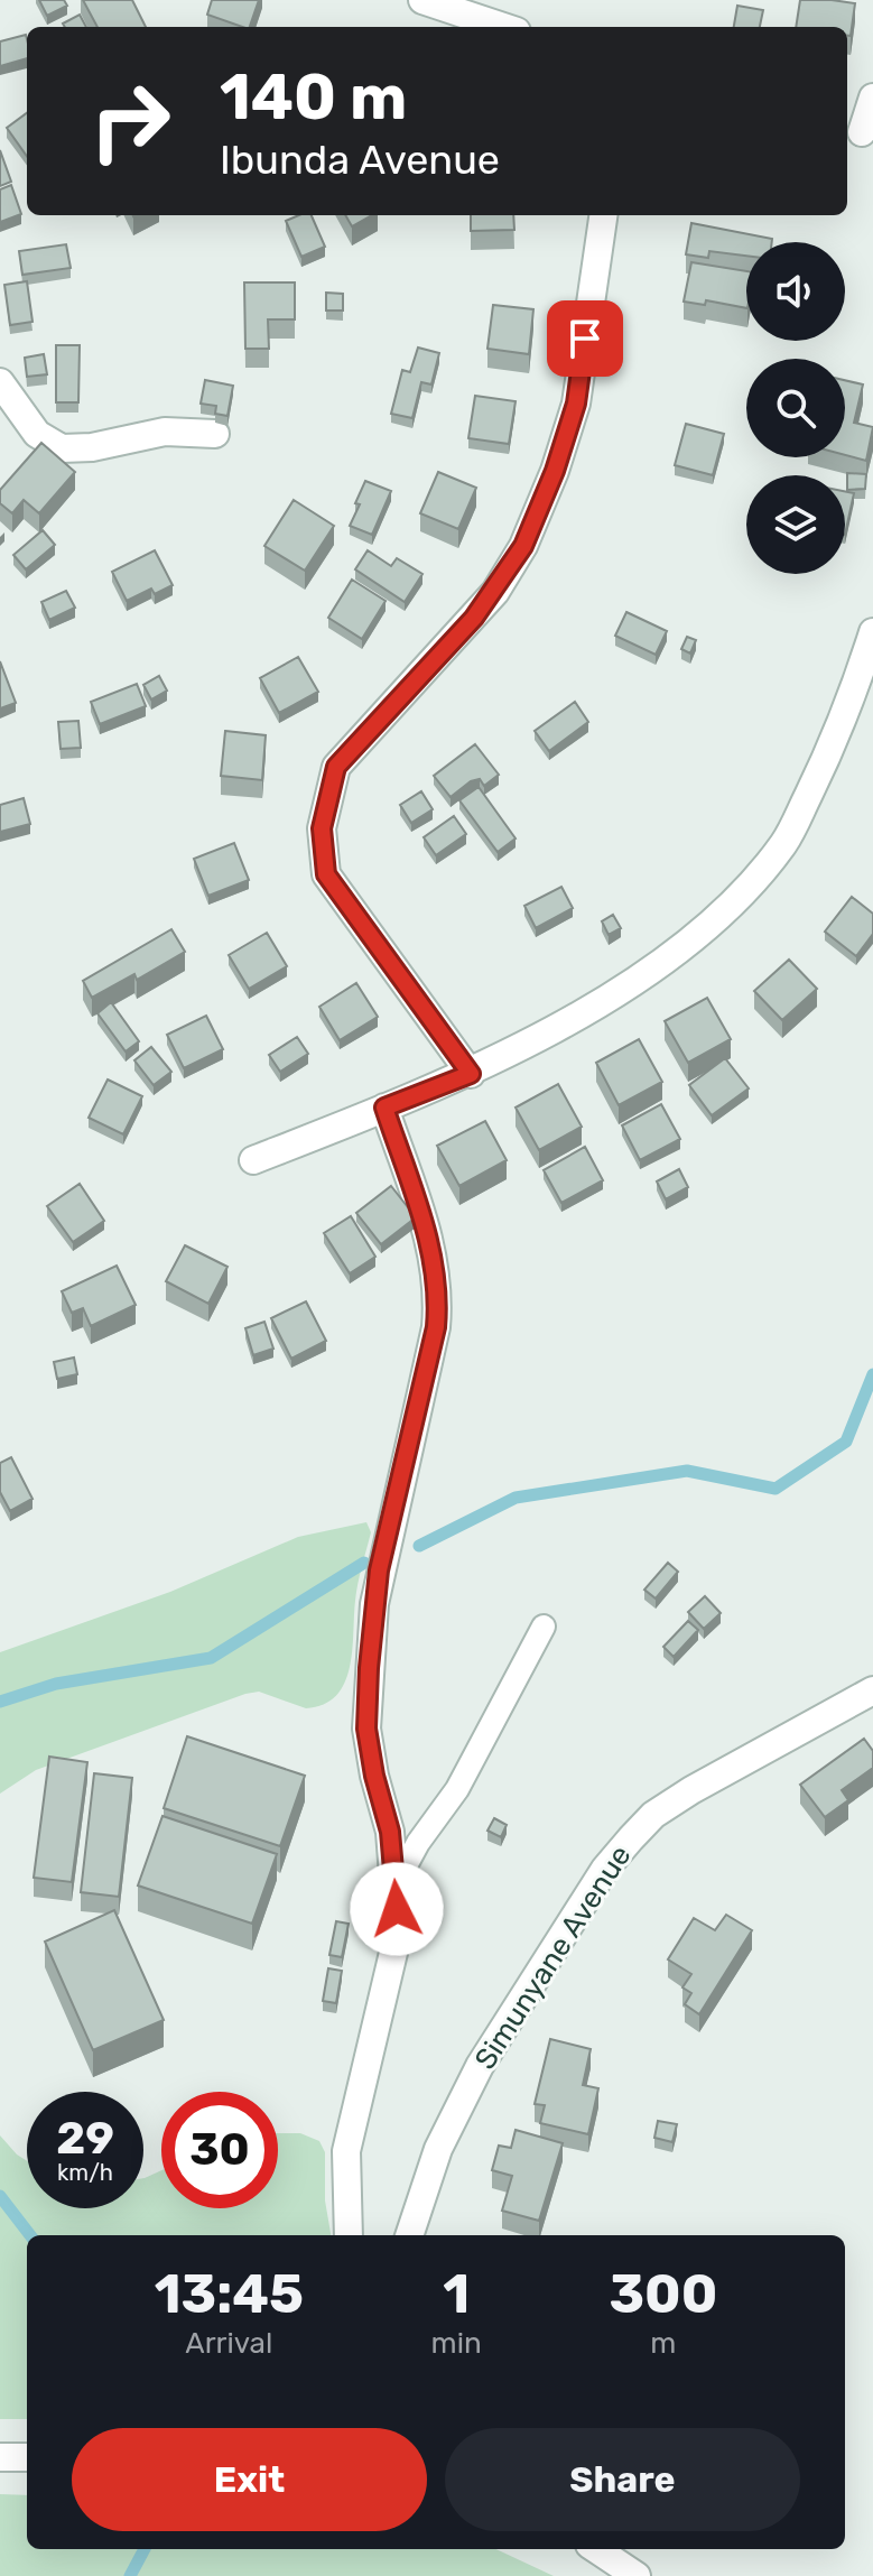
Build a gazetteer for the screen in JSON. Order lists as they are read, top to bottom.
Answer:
{
  "streets": {
    "street": ["Simunyane Avenue"]
  },
  "page": {
    "turn": ["140 m", "Ibunda Avenue"],
    "speed": "29 km/h",
    "limit": "30",
    "eta": [
      "13:45",
      "Arrival",
      "1",
      "min",
      "300",
      "m"
    ],
    "buttons": ["Exit", "Share"]
  }
}
